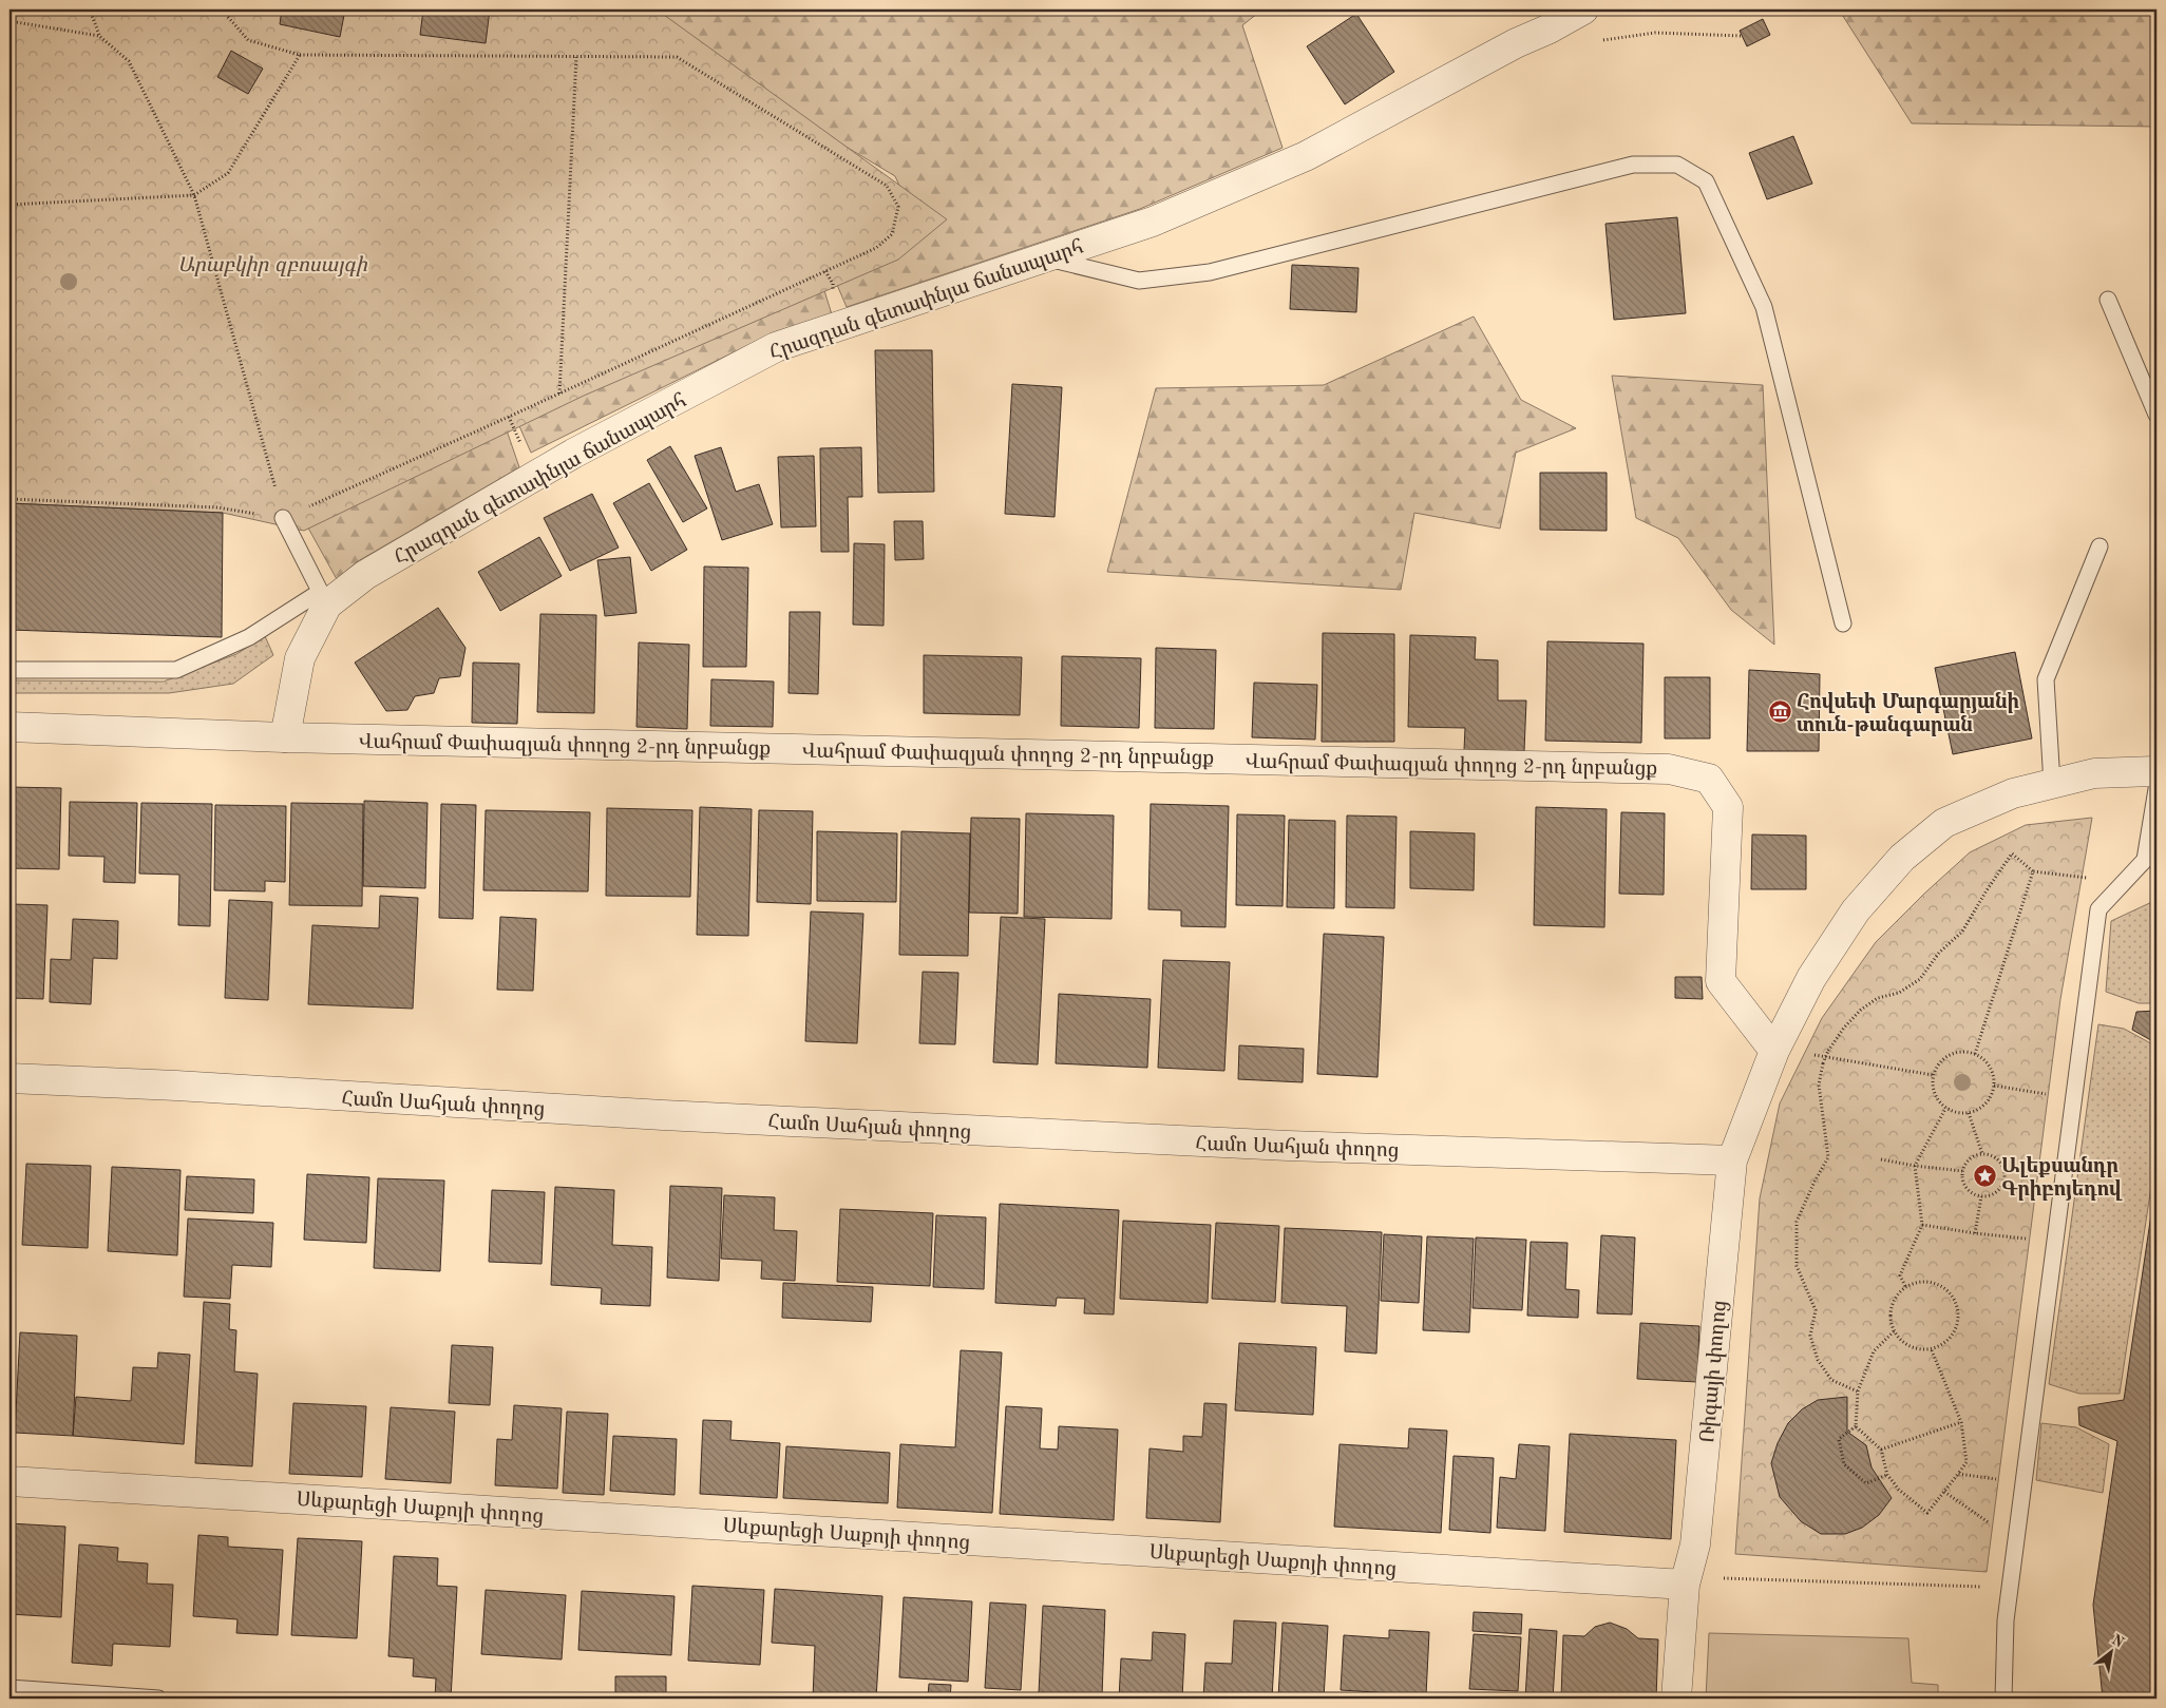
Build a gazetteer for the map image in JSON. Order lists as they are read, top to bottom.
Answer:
{
  "streets": {
    "street": [
      "Հրազդան գետափնյա ճանապարհ",
      "Վահրամ Փափազյան փողոց 2-րդ նրբանցք",
      "Համո Սահյան փողոց",
      "Ռիգայի փողոց",
      "Սևքարեցի Սաքոյի փողոց"
    ]
  },
  "crossings": [
    ["Հրազդան գետափնյա ճանապարհ", "Վահրամ Փափազյան փողոց 2-րդ նրբանցք"],
    ["Վահրամ Փափազյան փողոց 2-րդ նրբանցք", "Ռիգայի փողոց"],
    ["Համո Սահյան փողոց", "Ռիգայի փողոց"],
    ["Ռիգայի փողոց", "Սևքարեցի Սաքոյի փողոց"]
  ],
  "parks": ["Արաբկիր զբոսայգի"],
  "places": {
    "museum": ["Հովսեփ Մարգարյանի տուն-թանգարան"],
    "place": ["Ալեքսանդր Գրիբոյեդով"]
  },
  "north": "top right"
}
